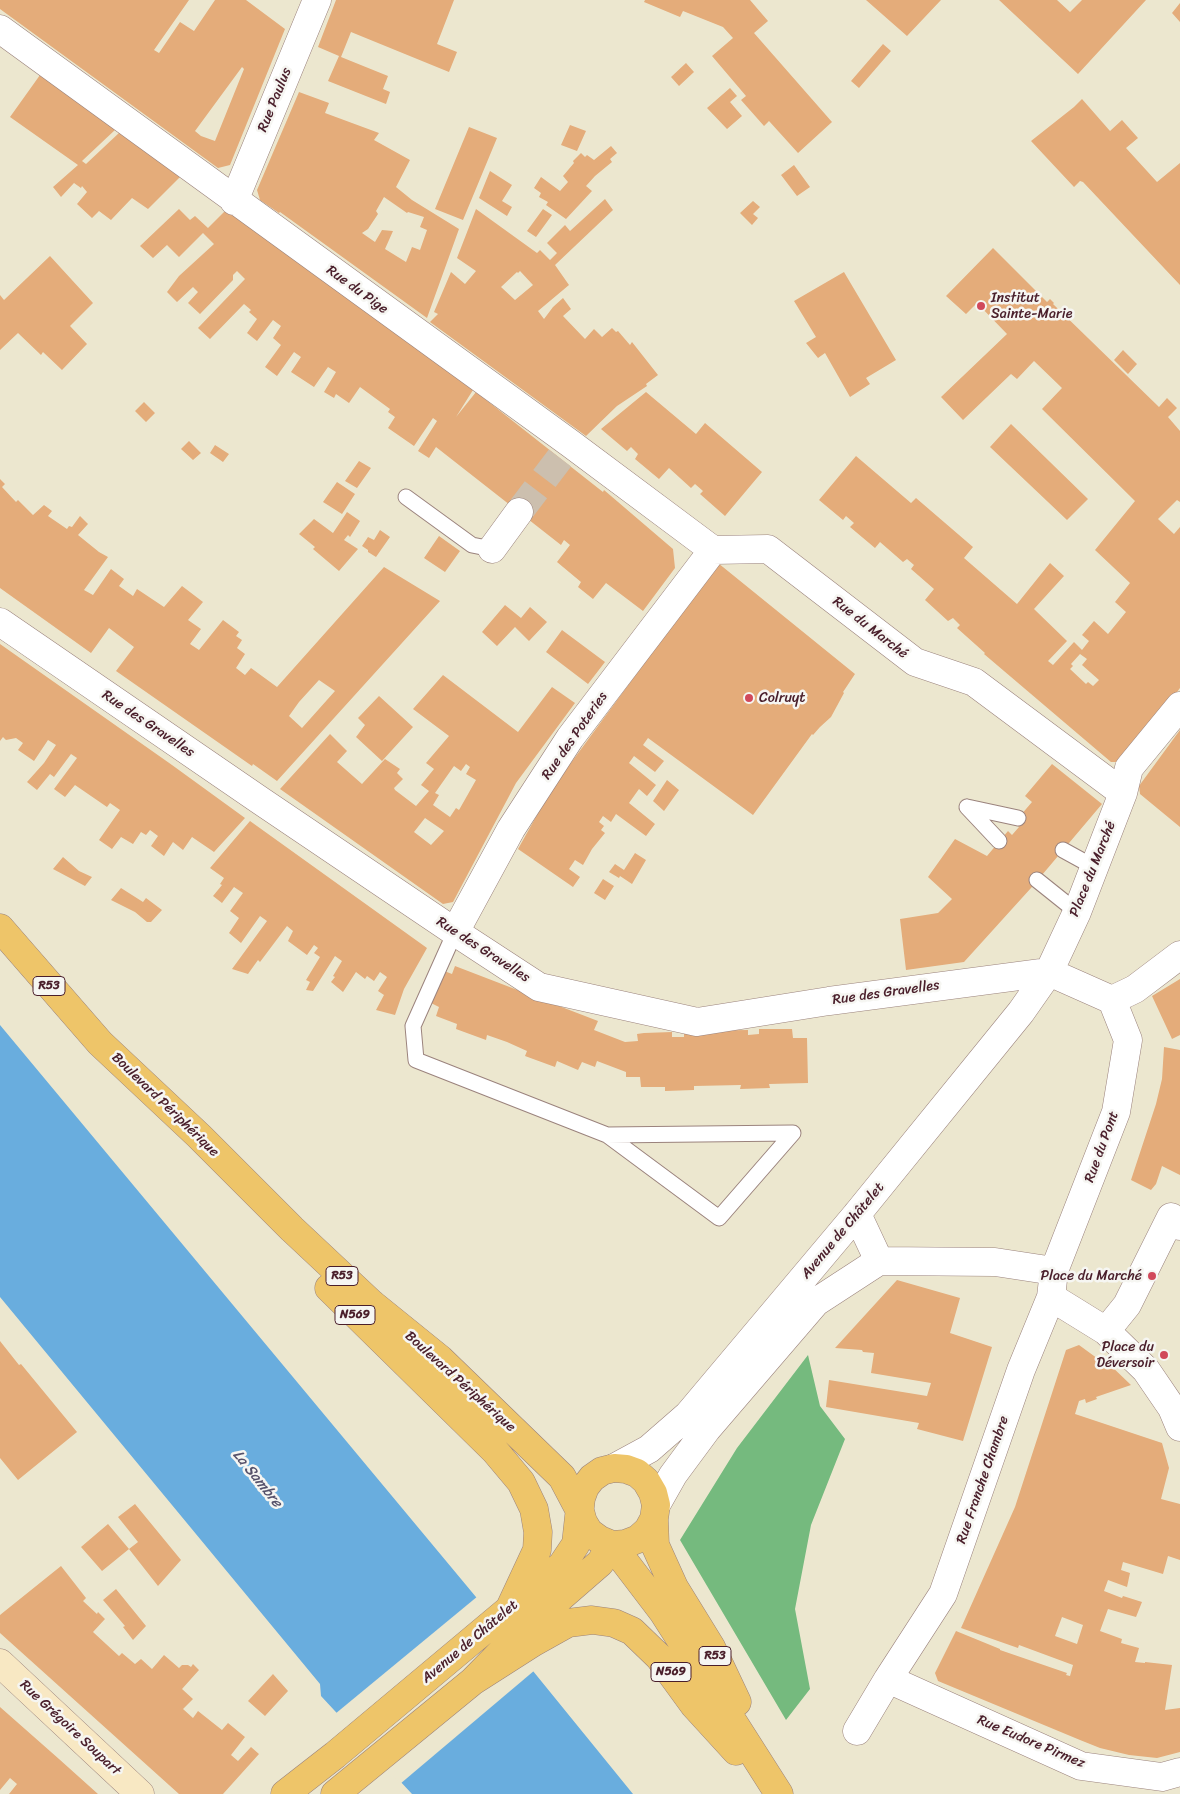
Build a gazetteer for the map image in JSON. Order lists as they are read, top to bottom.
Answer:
{
  "streets": {
    "main road": [
      "R53",
      "Boulevard Périphérique",
      "Avenue de Châtelet",
      "N569"
    ],
    "street": [
      "Rue Paulus",
      "Rue du Pige",
      "Rue du Marché",
      "Rue des Gravelles",
      "Rue des Poteries",
      "Place du Marché",
      "Rue du Pont",
      "Rue Franche Chambre",
      "Rue Grégoire Soupart",
      "Rue Eudore Pirmez"
    ]
  },
  "crossings": [
    ["Rue Paulus", "Rue du Pige"],
    ["Rue du Pige", "Rue du Marché"],
    ["Rue du Pige", "Rue des Poteries"],
    ["Rue du Marché", "Rue des Poteries"],
    ["Rue du Marché", "Place du Marché"],
    ["Rue des Gravelles", "Rue des Poteries"],
    ["Rue des Gravelles", "Place du Marché"],
    ["Rue des Gravelles", "Avenue de Châtelet"],
    ["Place du Marché", "Avenue de Châtelet"],
    ["R53", "Boulevard Périphérique"],
    ["R53", "Avenue de Châtelet"],
    ["R53", "N569"],
    ["Boulevard Périphérique", "Avenue de Châtelet"],
    ["Boulevard Périphérique", "N569"],
    ["Rue du Pont", "Rue Franche Chambre"],
    ["Avenue de Châtelet", "N569"],
    ["Rue Franche Chambre", "Rue Eudore Pirmez"]
  ],
  "water": ["La Sambre"],
  "places": [
    "Institut Sainte-Marie",
    "Colruyt",
    "Place du Marché",
    "Place du Déversoir"
  ]
}
